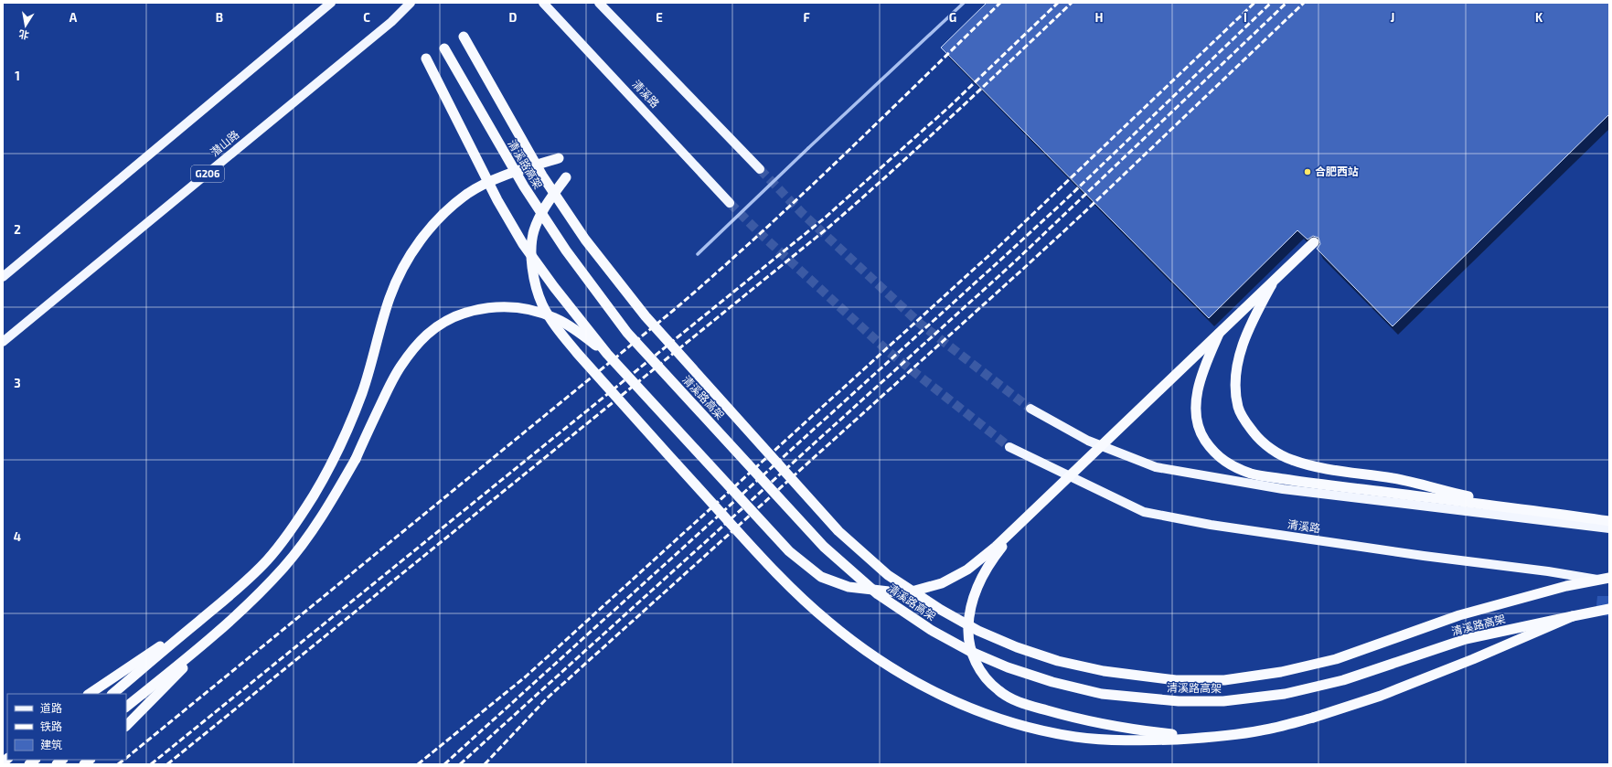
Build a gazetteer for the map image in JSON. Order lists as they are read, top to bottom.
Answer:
{
  "streets": {
    "highway": ["清溪路高架"],
    "main road": ["清溪路", "潜山路", "G206"]
  },
  "places": ["合肥西站"],
  "legend": ["道路", "铁路", "建筑"],
  "north": "bottom",
  "grid": {
    "columns": [
      "A",
      "B",
      "C",
      "D",
      "E",
      "F",
      "G",
      "H",
      "I",
      "J",
      "K"
    ],
    "rows": [
      "1",
      "2",
      "3",
      "4"
    ]
  }
}
